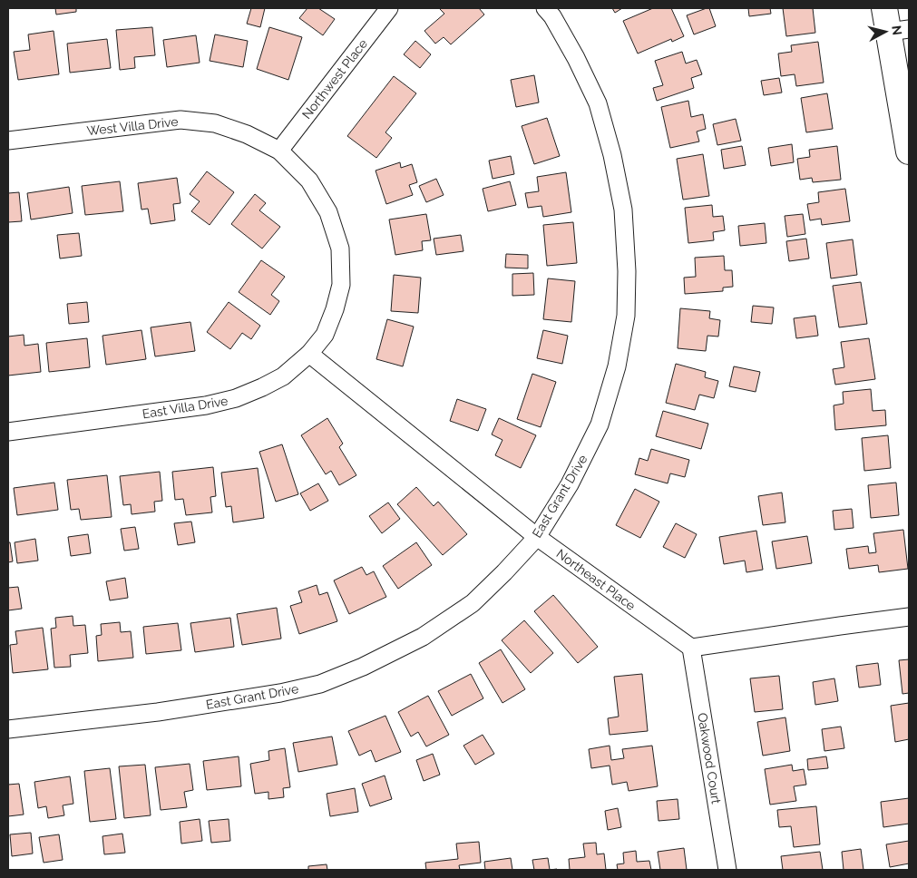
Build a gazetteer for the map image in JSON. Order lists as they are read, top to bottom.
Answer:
{
  "streets": {
    "street": [
      "Northwest Place",
      "West Villa Drive",
      "East Villa Drive",
      "East Grant Drive",
      "Northeast Place",
      "Oakwood Court"
    ]
  },
  "crossings": [
    ["Northwest Place", "West Villa Drive"],
    ["Northwest Place", "East Villa Drive"],
    ["West Villa Drive", "East Villa Drive"],
    ["East Villa Drive", "Northeast Place"],
    ["East Grant Drive", "Northeast Place"],
    ["Northeast Place", "Oakwood Court"]
  ],
  "north": "right"
}
